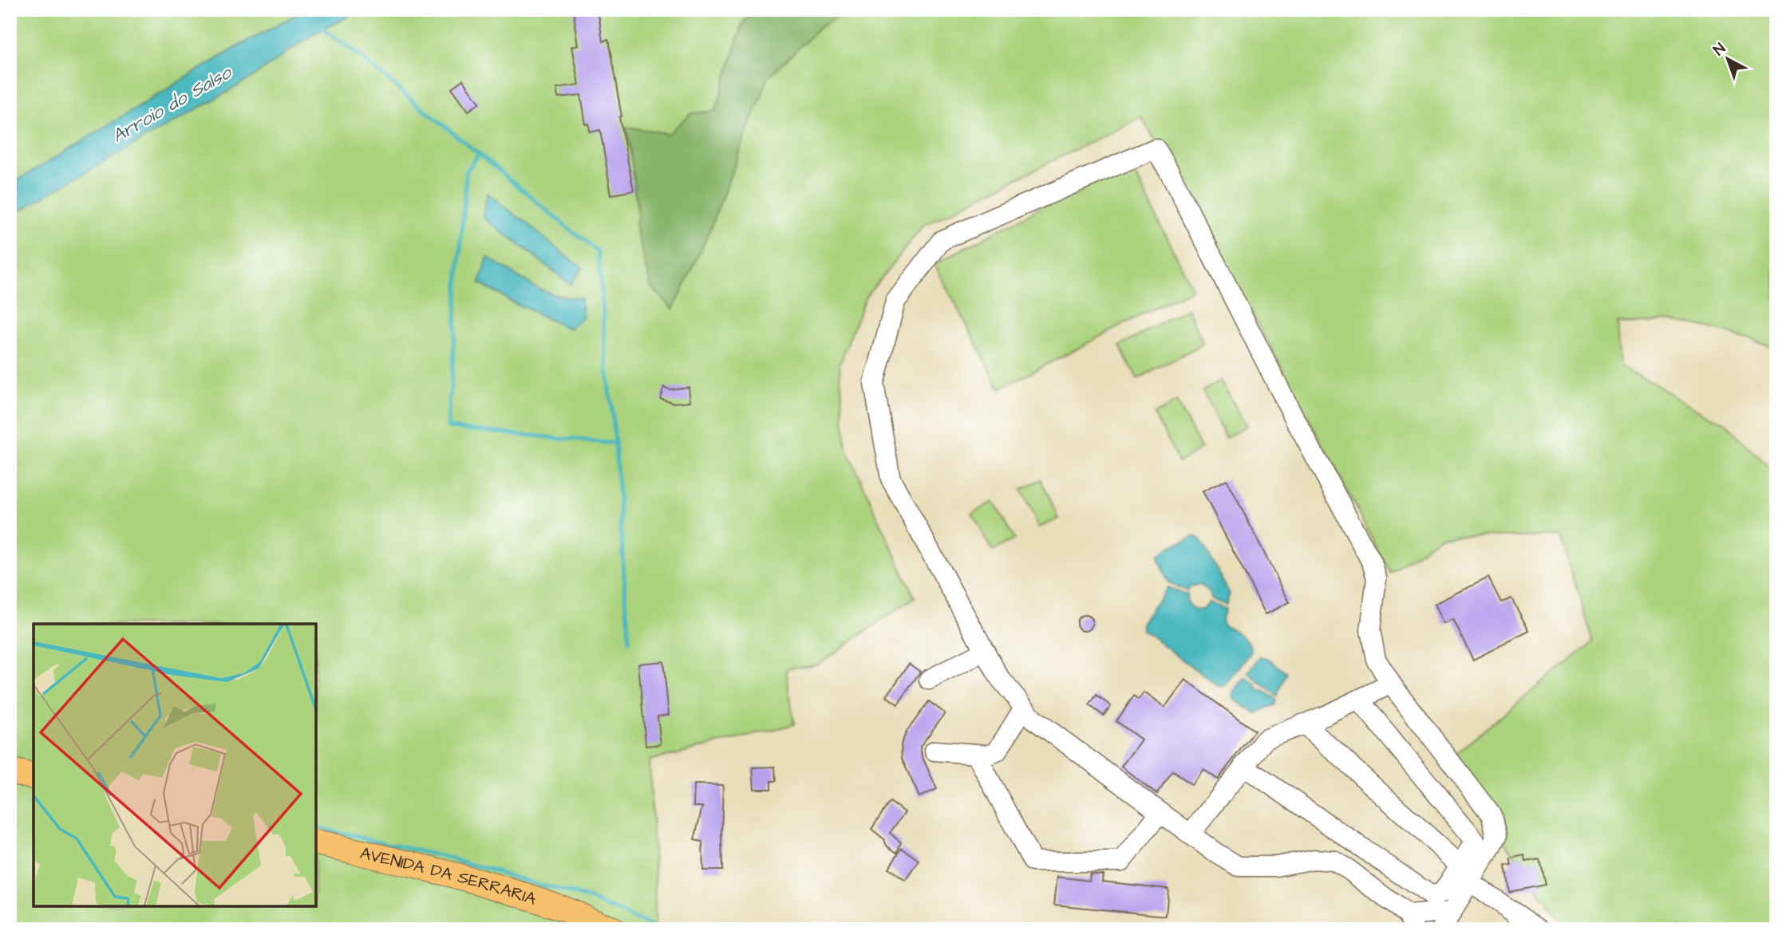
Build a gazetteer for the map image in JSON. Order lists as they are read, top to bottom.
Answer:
{
  "streets": {
    "main road": ["AVENIDA DA SERRARIA"]
  },
  "water": ["Arroio do Salso"],
  "north": "top left"
}
